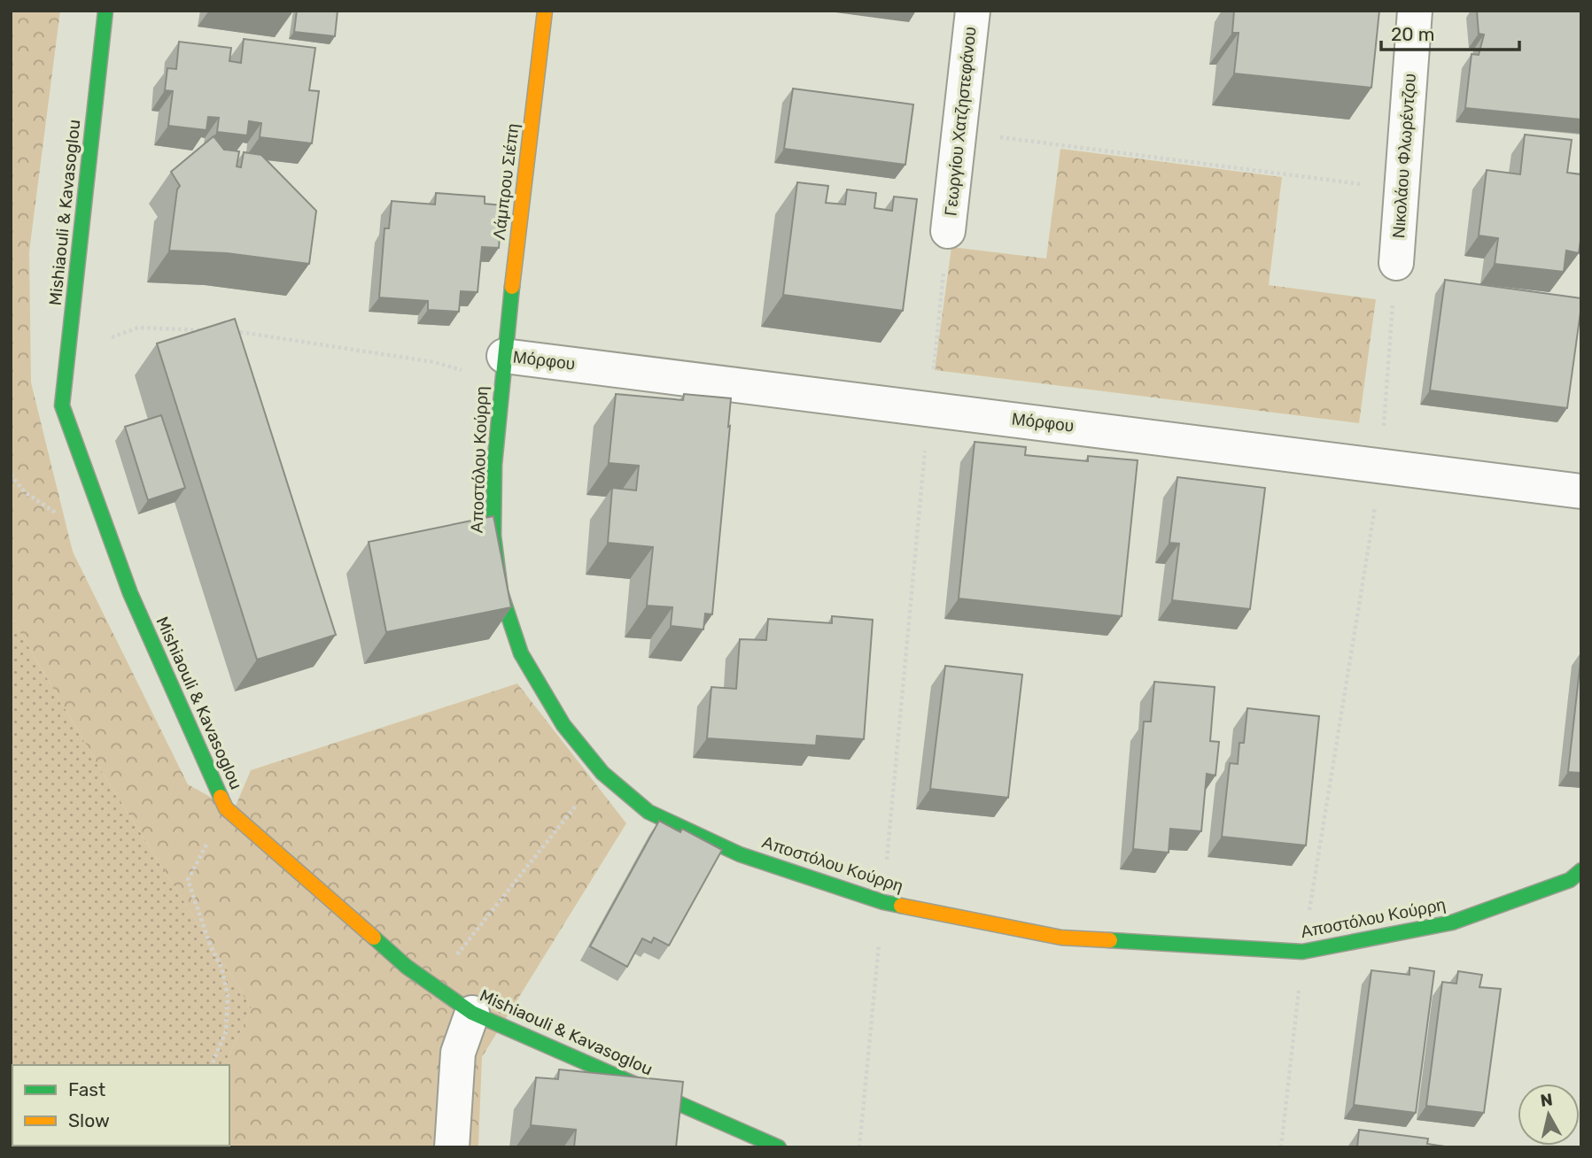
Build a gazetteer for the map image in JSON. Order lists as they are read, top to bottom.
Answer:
{
  "streets": {
    "street": [
      "Γεωργίου Χατζηστεφάνου",
      "Νικολάου Φλωρέντζου",
      "Λάμπρου Σιέπη",
      "Mishiaouli & Kavasoglou",
      "Μόρφου",
      "Αποστόλου Κούρρη"
    ]
  },
  "crossings": [
    ["Λάμπρου Σιέπη", "Μόρφου"],
    ["Λάμπρου Σιέπη", "Αποστόλου Κούρρη"],
    ["Μόρφου", "Αποστόλου Κούρρη"]
  ],
  "legend": ["Fast", "Slow"],
  "scale_bar": "20 m",
  "north": "top"
}
